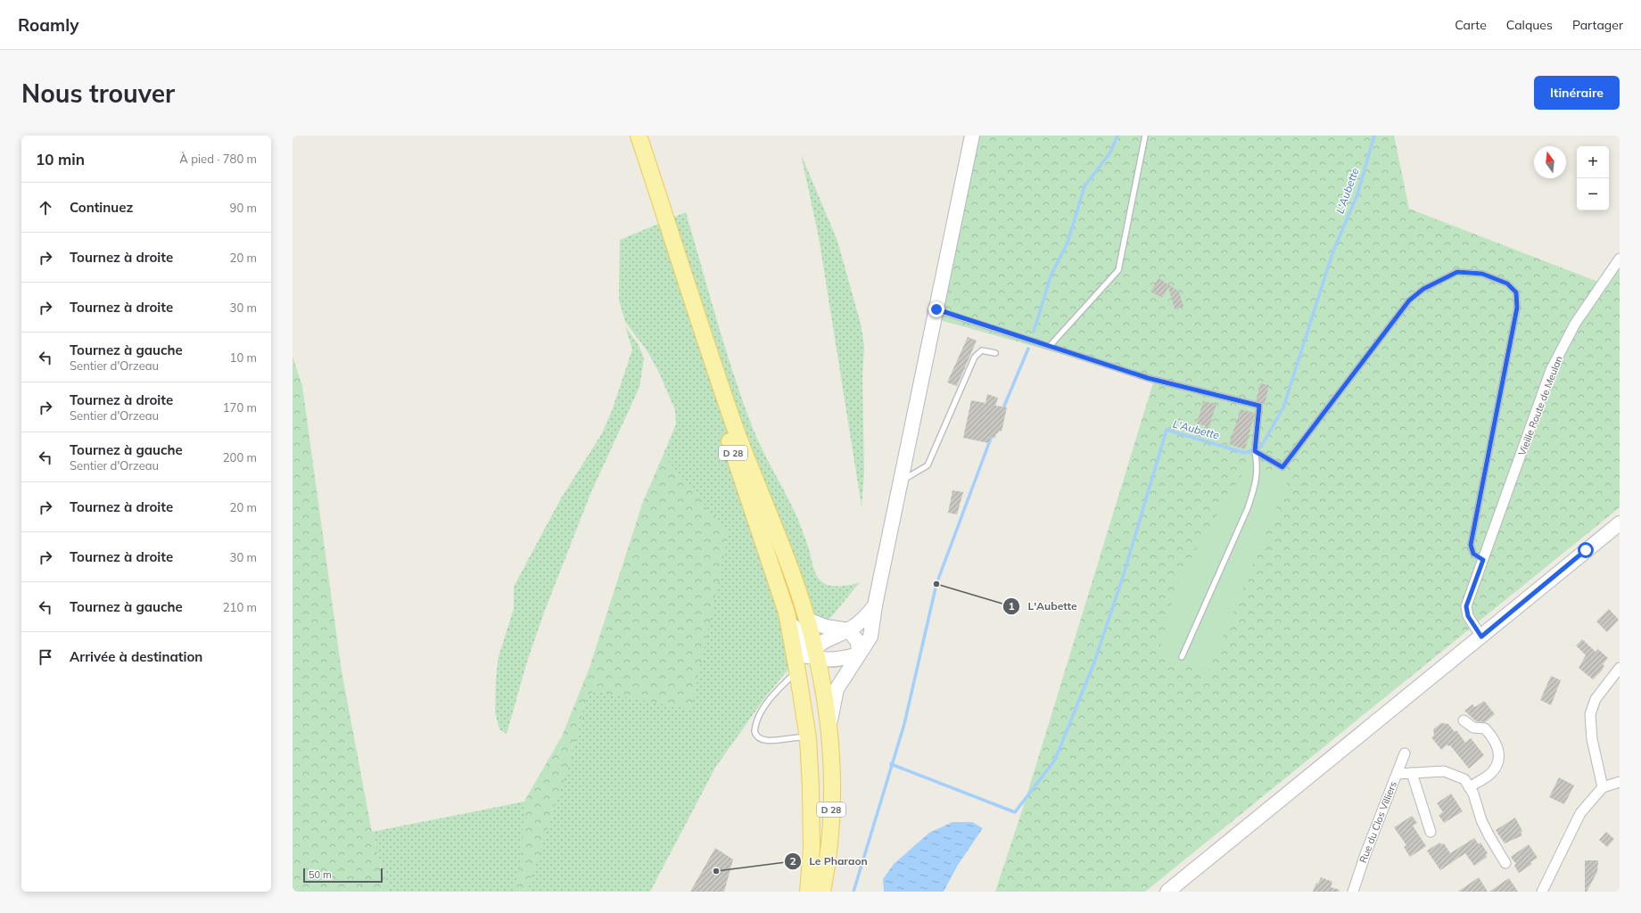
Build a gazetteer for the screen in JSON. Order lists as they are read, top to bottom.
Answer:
{
  "streets": {
    "main road": ["D 28"],
    "street": ["Vieille Route de Meulan", "Rue du Clos Villiers"]
  },
  "water": ["L'Aubette"],
  "places": ["L'Aubette", "Le Pharaon"],
  "scale_bar": "50 m",
  "north": "top",
  "page": {
    "header": "Roamly",
    "nav": ["Carte", "Calques", "Partager"],
    "buttons": "Itinéraire",
    "title": "Nous trouver",
    "heading": ["10 min", "À pied · 780 m"],
    "map_buttons": ["+", "−"],
    "list": [
      ["Continuez", "90 m"],
      ["Tournez à droite", "20 m"],
      ["Tournez à droite", "30 m"],
      ["Tournez à gauche", "Sentier d'Orzeau", "10 m"],
      ["Tournez à droite", "Sentier d'Orzeau", "170 m"],
      ["Tournez à gauche", "Sentier d'Orzeau", "200 m"],
      ["Tournez à droite", "20 m"],
      ["Tournez à droite", "30 m"],
      ["Tournez à gauche", "210 m"],
      "Arrivée à destination"
    ],
    "scale": "50 m"
  }
}
